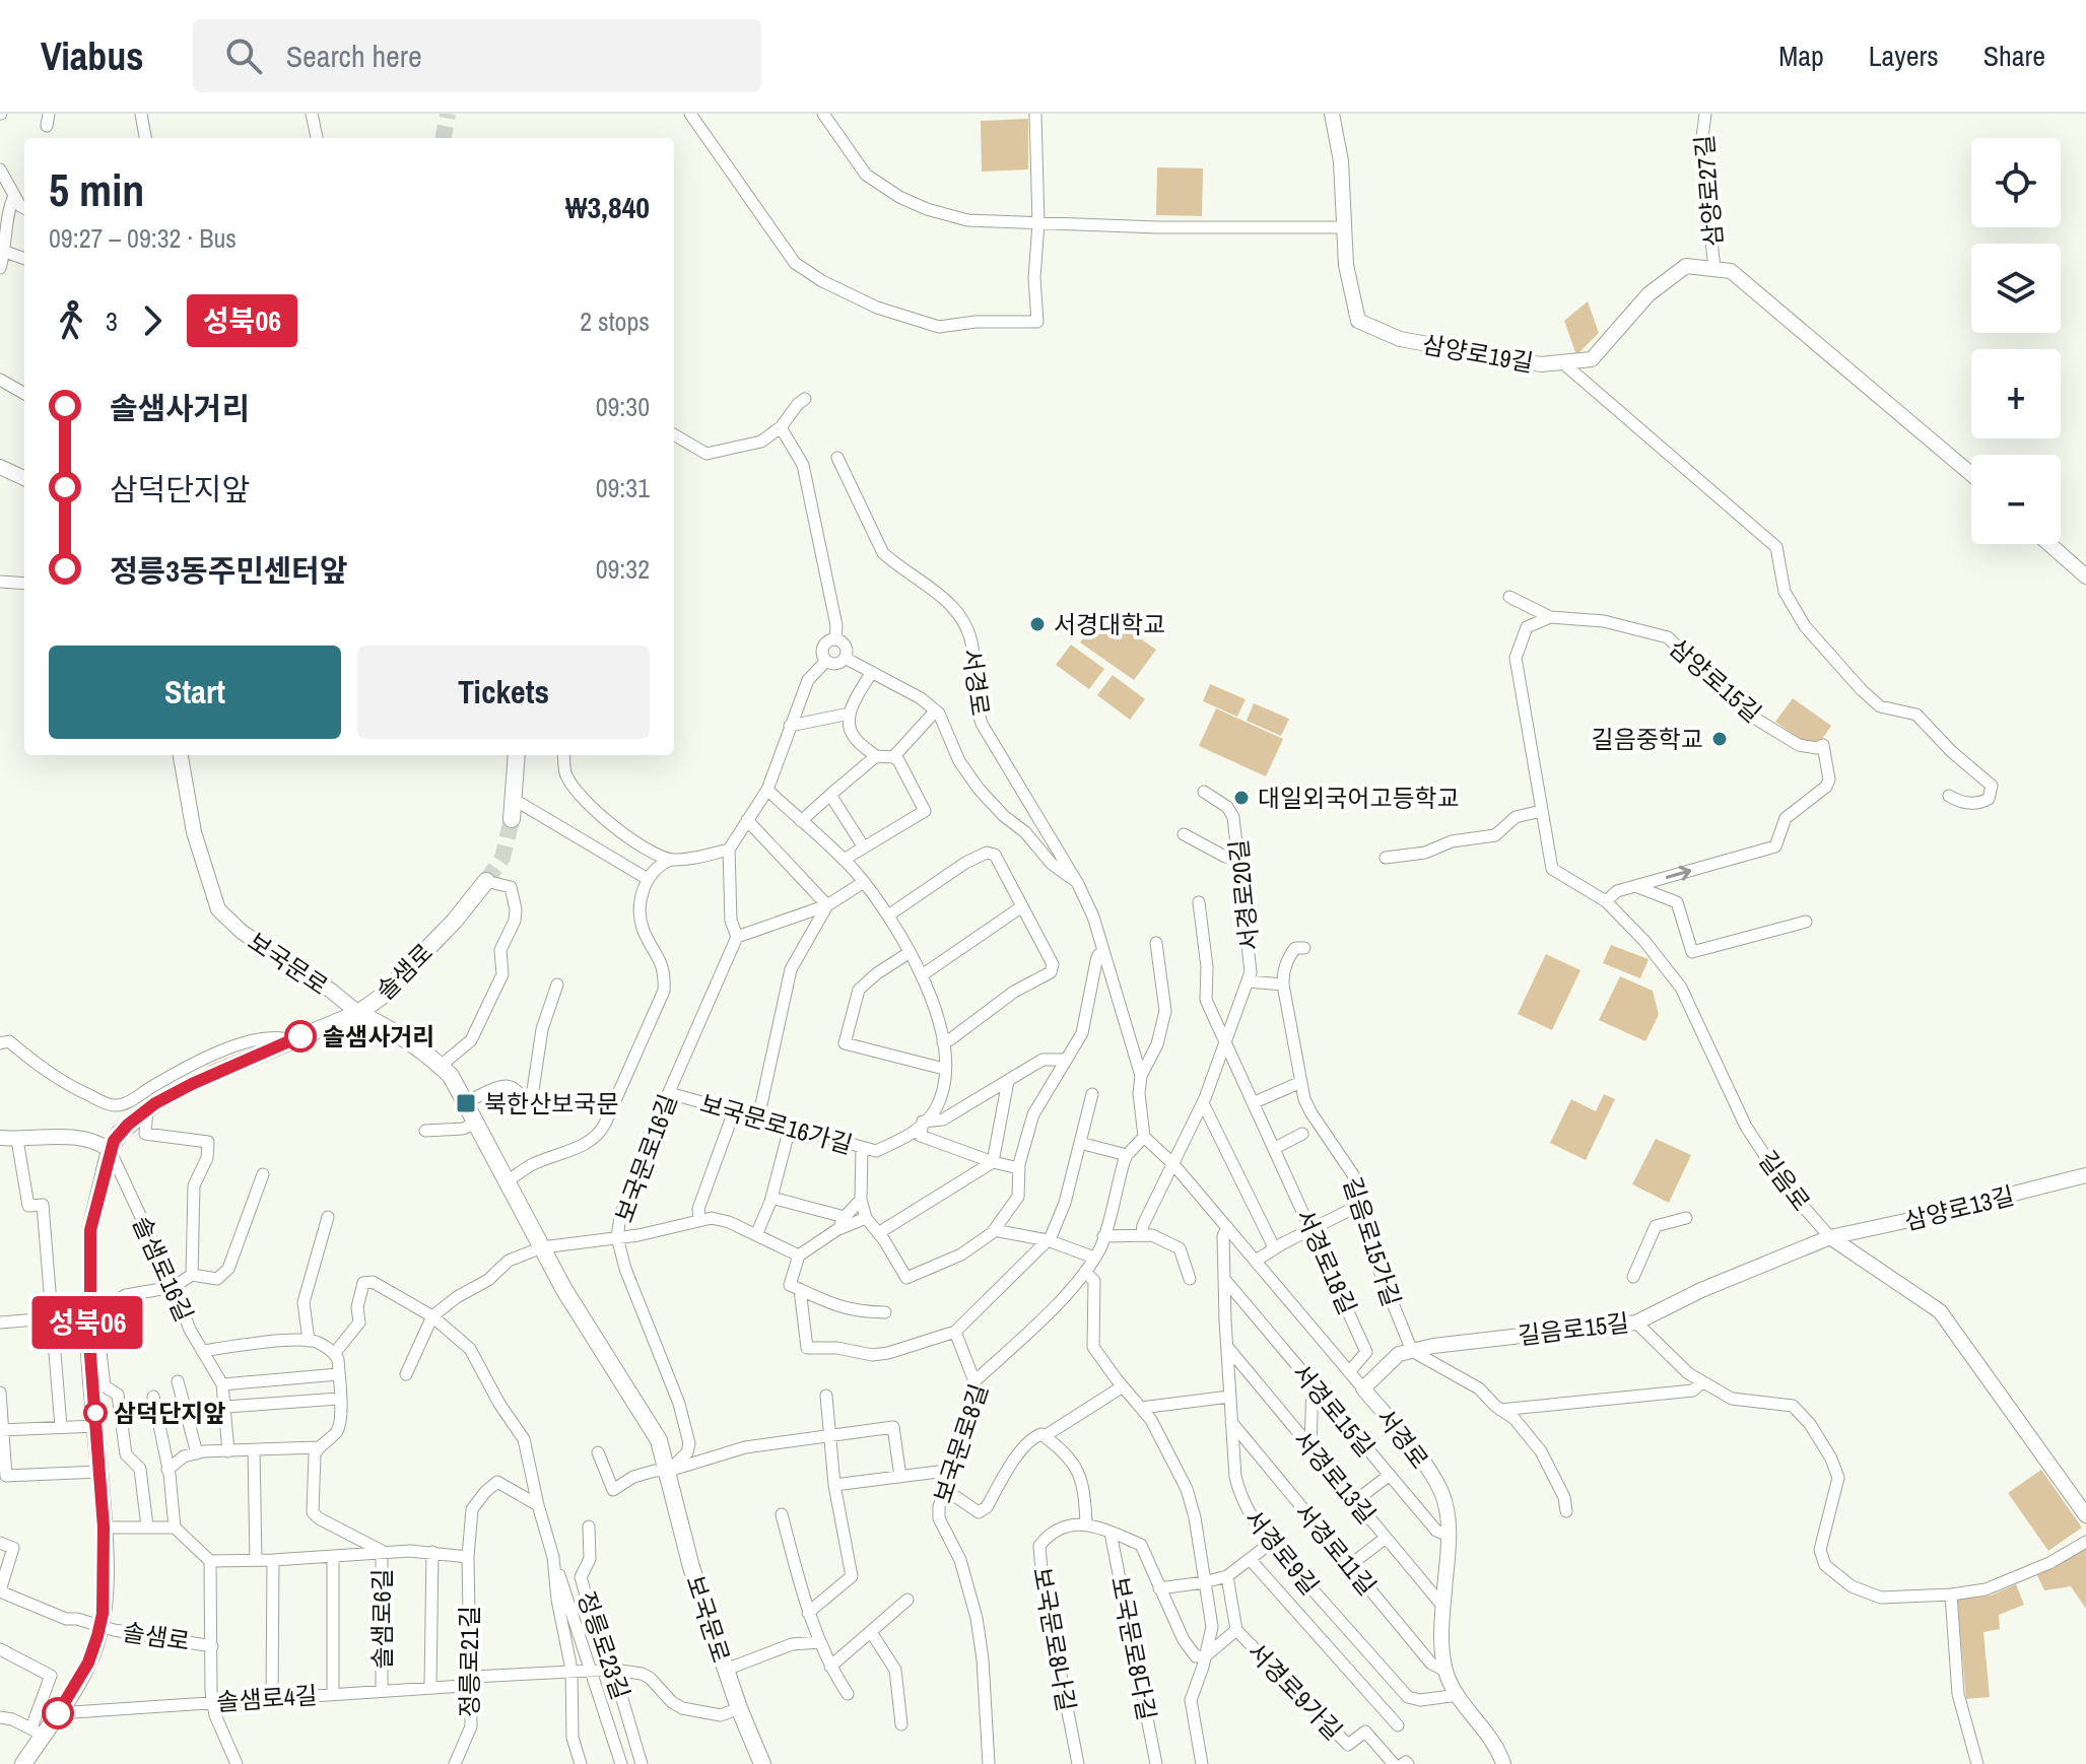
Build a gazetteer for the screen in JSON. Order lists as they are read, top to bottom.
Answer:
{
  "streets": {
    "main road": ["보국문로", "솔샘로"],
    "street": [
      "삼양로27길",
      "삼양로19길",
      "삼양로15길",
      "서경로",
      "서경로20길",
      "보국문로16가길",
      "보국문로16길",
      "길음로",
      "삼양로13길",
      "길음로15가길",
      "서경로18길",
      "솔샘로16길",
      "길음로15길",
      "서경로15길",
      "보국문로8길",
      "서경로13길",
      "서경로11길",
      "서경로9길",
      "솔샘로6길",
      "보국문로8나길",
      "정릉로23길",
      "보국문로8다길",
      "정릉로21길",
      "서경로9가길",
      "솔샘로4길"
    ]
  },
  "crossings": [
    ["삼양로27길", "삼양로19길"],
    ["삼양로15길", "길음로"],
    ["서경로", "서경로20길"],
    ["서경로", "서경로18길"],
    ["서경로", "길음로15길"],
    ["서경로", "서경로15길"],
    ["서경로", "보국문로8길"],
    ["서경로", "서경로13길"],
    ["서경로", "서경로11길"],
    ["서경로", "서경로9길"],
    ["서경로20길", "서경로18길"],
    ["보국문로", "솔샘로"],
    ["보국문로", "보국문로16길"],
    ["보국문로", "솔샘로4길"],
    ["솔샘로", "솔샘로16길"],
    ["솔샘로", "솔샘로4길"],
    ["보국문로16가길", "보국문로16길"],
    ["길음로", "삼양로13길"],
    ["길음로", "길음로15길"],
    ["삼양로13길", "길음로15길"],
    ["길음로15가길", "길음로15길"],
    ["서경로15길", "서경로9길"],
    ["서경로13길", "서경로9길"],
    ["서경로11길", "서경로9길"],
    ["솔샘로6길", "정릉로21길"],
    ["솔샘로6길", "솔샘로4길"],
    ["정릉로23길", "솔샘로4길"],
    ["정릉로21길", "솔샘로4길"]
  ],
  "places": {
    "other": [
      "서경대학교",
      "길음중학교",
      "대일외국어고등학교",
      "솔샘사거리",
      "삼덕단지앞"
    ],
    "transit": ["북한산보국문"]
  },
  "lines": ["bus line 성북06"],
  "page": {
    "header": "Viabus",
    "search": "Search here",
    "nav": ["Map", "Layers", "Share"],
    "on_map": "성북06",
    "map_buttons": ["+", "−"],
    "heading": ["5 min", "09:27 – 09:32 · Bus", "₩3,840"],
    "legs": ["3", "성북06", "2 stops"],
    "list": [
      {
        "name": "솔샘사거리",
        "value": "09:30"
      },
      {
        "name": "삼덕단지앞",
        "value": "09:31"
      },
      {
        "name": "정릉3동주민센터앞",
        "value": "09:32"
      }
    ],
    "buttons": ["Start", "Tickets"]
  }
}
